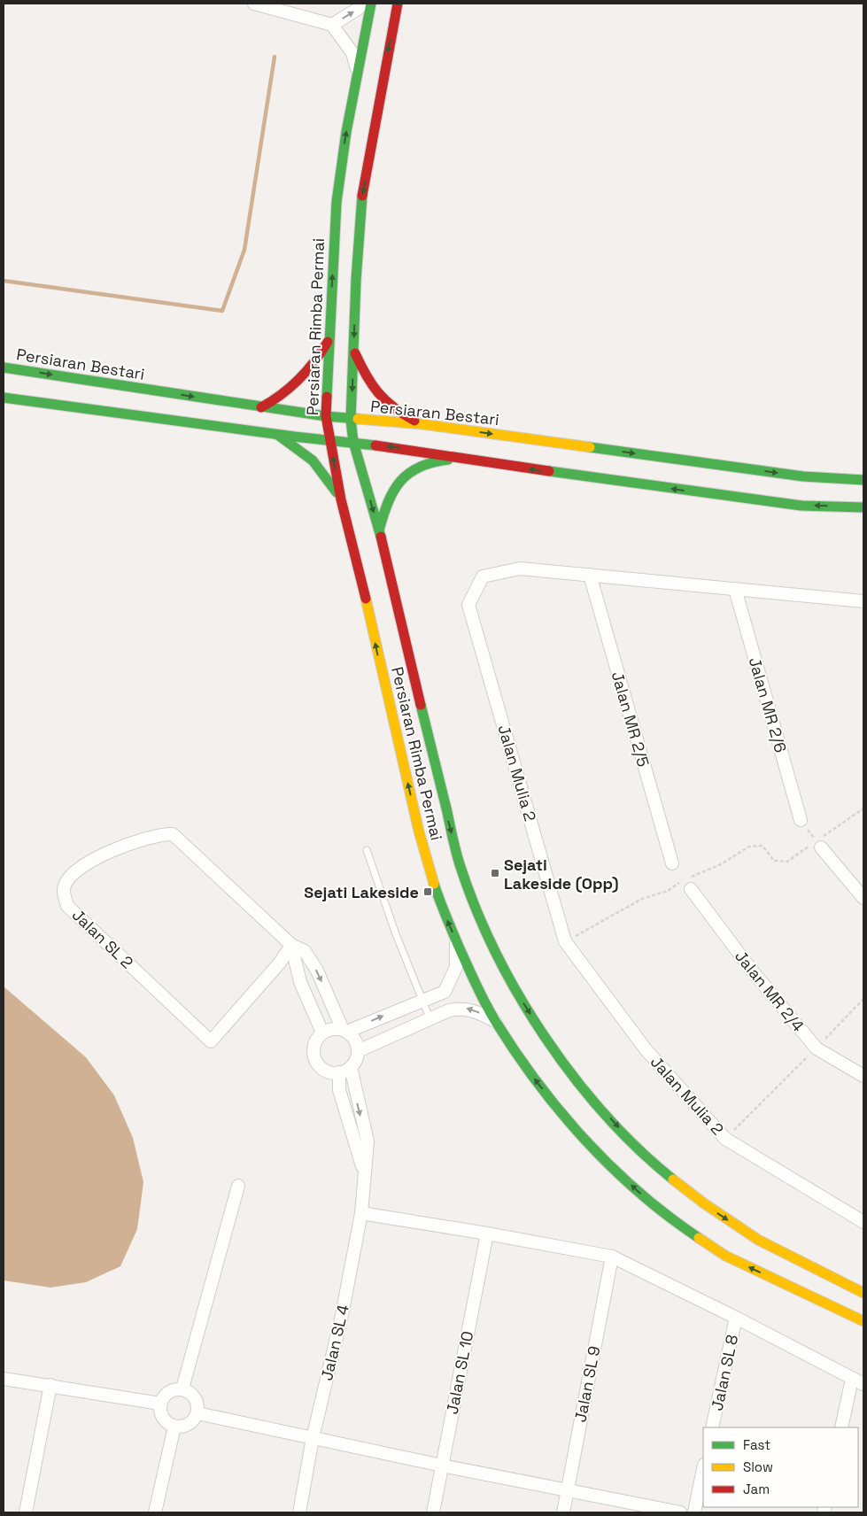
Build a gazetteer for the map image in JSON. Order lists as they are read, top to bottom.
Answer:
{
  "streets": {
    "main road": ["Persiaran Rimba Permai", "Persiaran Bestari"],
    "street": [
      "Jalan MR 2/6",
      "Jalan MR 2/5",
      "Jalan Mulia 2",
      "Jalan SL 2",
      "Jalan MR 2/4",
      "Jalan SL 4",
      "Jalan SL 10",
      "Jalan SL 8",
      "Jalan SL 9"
    ]
  },
  "crossings": [
    ["Persiaran Rimba Permai", "Persiaran Bestari"],
    ["Jalan MR 2/6", "Jalan Mulia 2"],
    ["Jalan MR 2/5", "Jalan Mulia 2"],
    ["Jalan SL 2", "Jalan SL 4"]
  ],
  "places": {
    "transit": ["Sejati Lakeside (Opp)", "Sejati Lakeside"]
  },
  "legend": ["Fast", "Slow", "Jam"]
}
